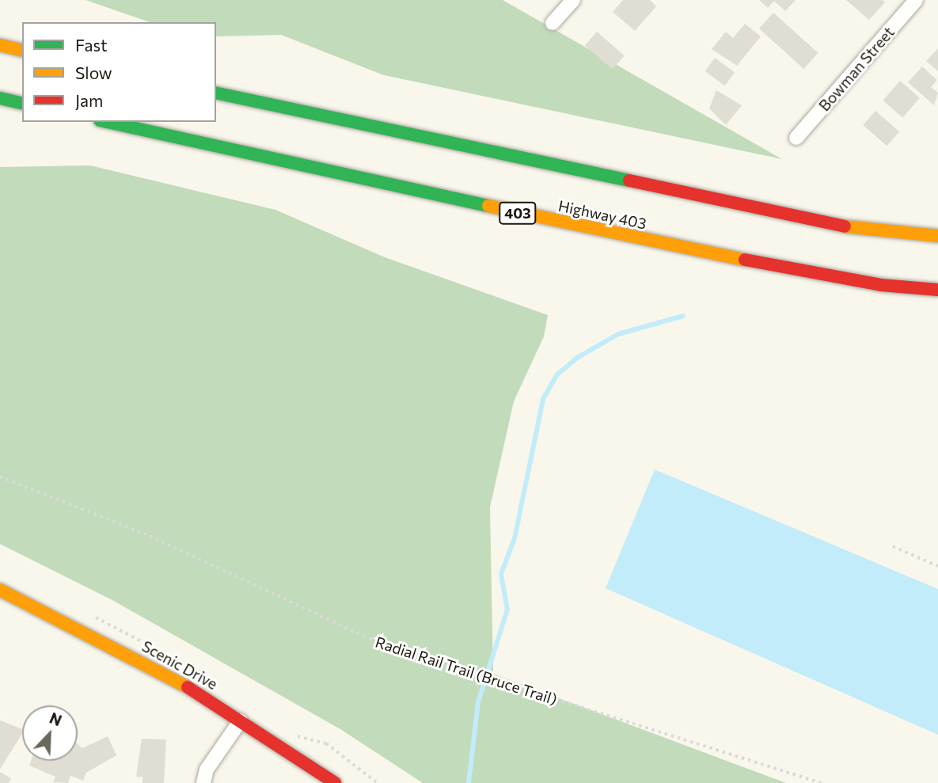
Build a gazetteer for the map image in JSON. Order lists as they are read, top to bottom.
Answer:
{
  "streets": {
    "main road": ["403", "Highway 403", "Scenic Drive"],
    "street": ["Bowman Street"],
    "path": ["Radial Rail Trail (Bruce Trail)"]
  },
  "legend": ["Fast", "Slow", "Jam"],
  "north": "top right"
}
